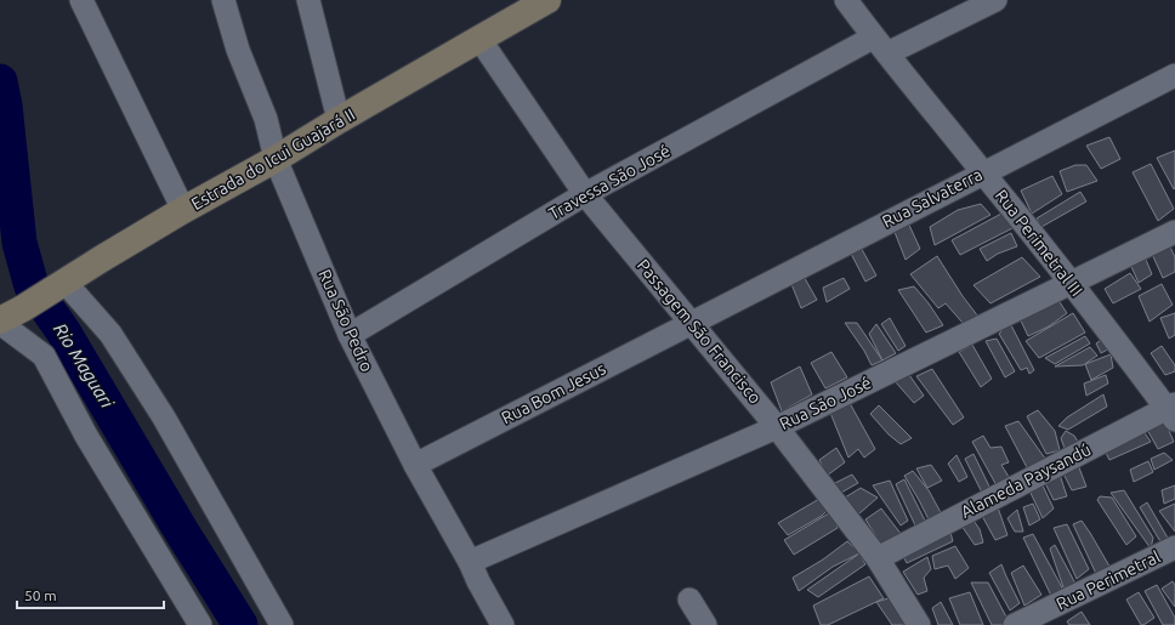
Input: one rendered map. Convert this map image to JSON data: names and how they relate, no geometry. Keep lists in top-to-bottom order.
{
  "streets": {
    "main road": ["Estrada do Icui Guajará II"],
    "street": [
      "Travessa São José",
      "Rua Salvaterra",
      "Rua Perimetral III",
      "Rua São Pedro",
      "Passagem São Francisco",
      "Rua Bom Jesus",
      "Rua São José",
      "Alameda Paysandú",
      "Rua Perimetral"
    ]
  },
  "crossings": [
    ["Estrada do Icui Guajará II", "Rua São Pedro"],
    ["Estrada do Icui Guajará II", "Passagem São Francisco"],
    ["Travessa São José", "Rua Perimetral III"],
    ["Travessa São José", "Rua São Pedro"],
    ["Travessa São José", "Passagem São Francisco"],
    ["Rua Salvaterra", "Rua Perimetral III"],
    ["Rua Salvaterra", "Passagem São Francisco"],
    ["Rua Salvaterra", "Rua Bom Jesus"],
    ["Rua Perimetral III", "Rua São José"],
    ["Rua Perimetral III", "Alameda Paysandú"],
    ["Rua São Pedro", "Rua Bom Jesus"],
    ["Rua São Pedro", "Rua São José"],
    ["Passagem São Francisco", "Rua Bom Jesus"],
    ["Passagem São Francisco", "Rua São José"],
    ["Passagem São Francisco", "Alameda Paysandú"]
  ],
  "water": ["Rio Maguari"],
  "scale_bar": "50 m"
}
